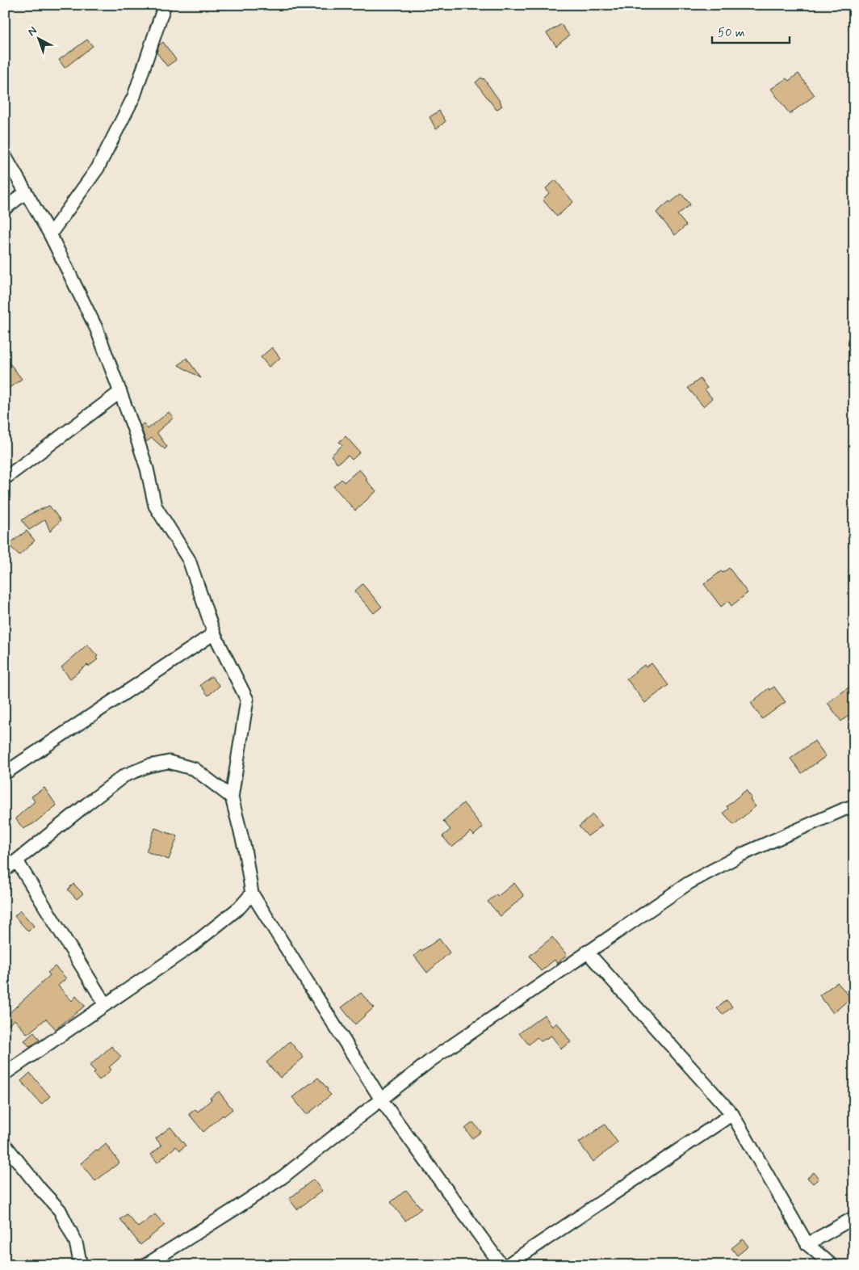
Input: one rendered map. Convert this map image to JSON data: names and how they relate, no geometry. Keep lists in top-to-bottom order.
{
  "scale_bar": "50 m",
  "north": "top left"
}
